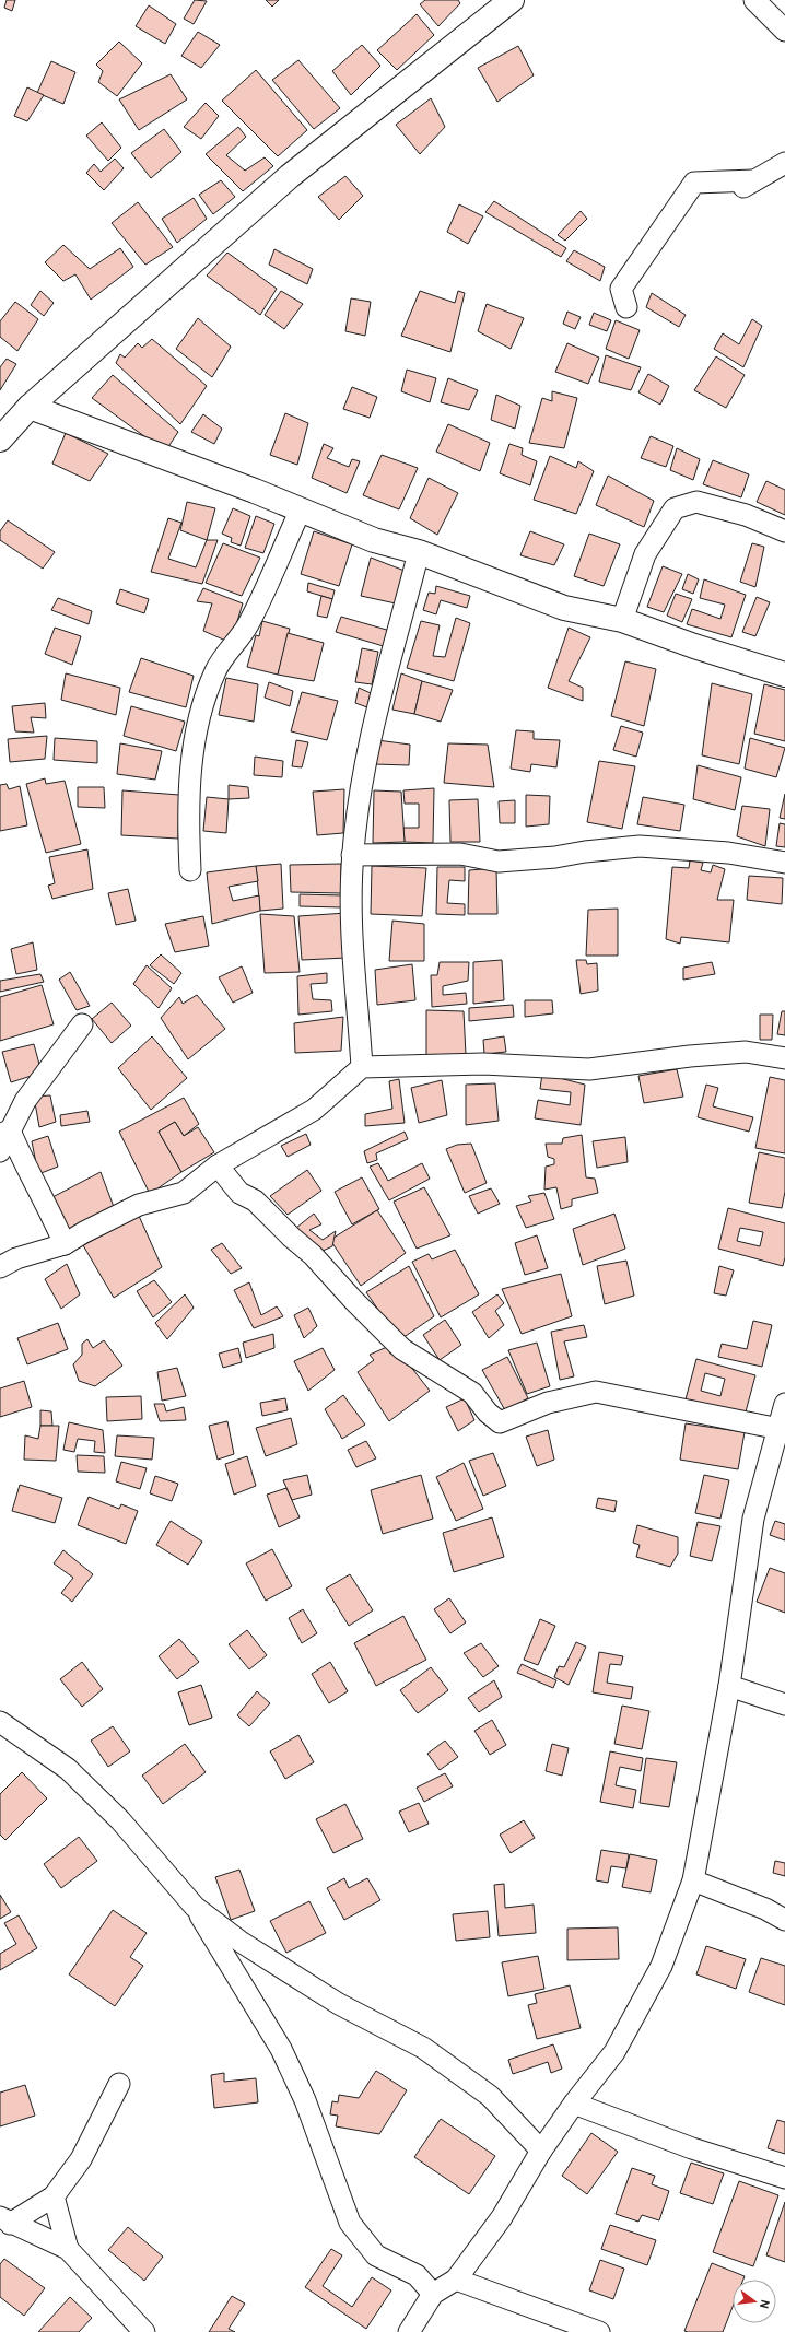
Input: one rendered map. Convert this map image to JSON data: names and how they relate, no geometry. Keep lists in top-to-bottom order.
{
  "north": "right"
}
